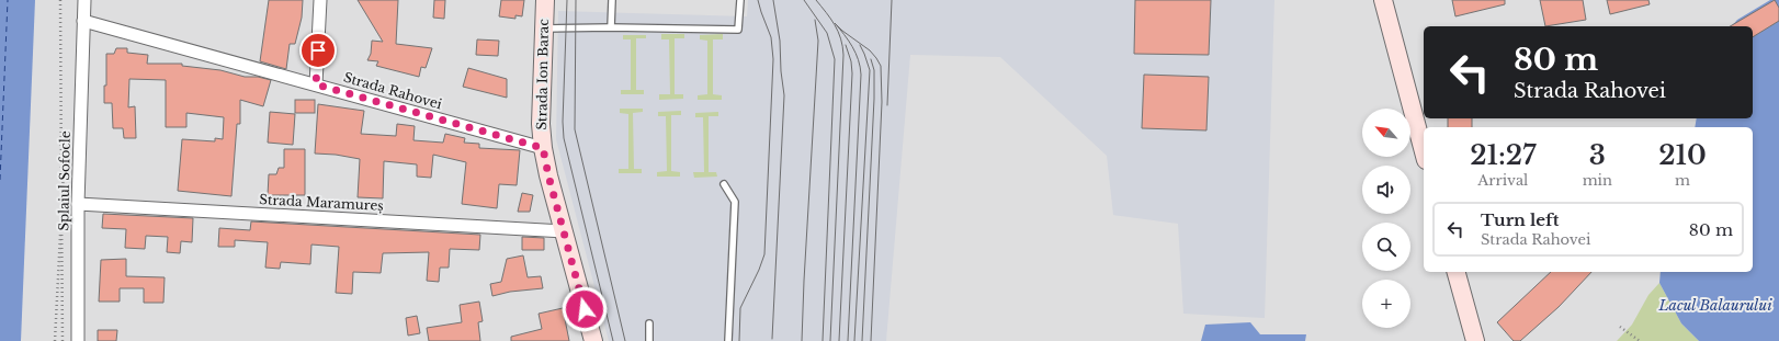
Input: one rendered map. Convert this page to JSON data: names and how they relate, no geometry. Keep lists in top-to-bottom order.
{
  "streets": {
    "street": [
      "Strada Ion Barac",
      "Strada Rahovei",
      "Splaiul Sofocle",
      "Strada Maramureș"
    ]
  },
  "crossings": [
    ["Strada Ion Barac", "Strada Rahovei"],
    ["Strada Ion Barac", "Strada Maramureș"],
    ["Strada Rahovei", "Splaiul Sofocle"],
    ["Splaiul Sofocle", "Strada Maramureș"]
  ],
  "water": ["Lacul Balaurului"],
  "north": "top left",
  "page": {
    "turn": ["80 m", "Strada Rahovei"],
    "map_buttons": "+",
    "eta": [
      "21:27",
      "Arrival",
      "3",
      "min",
      "210",
      "m"
    ],
    "list": [
      {
        "name": "Turn left",
        "note": "Strada Rahovei",
        "value": "80 m"
      }
    ]
  }
}
